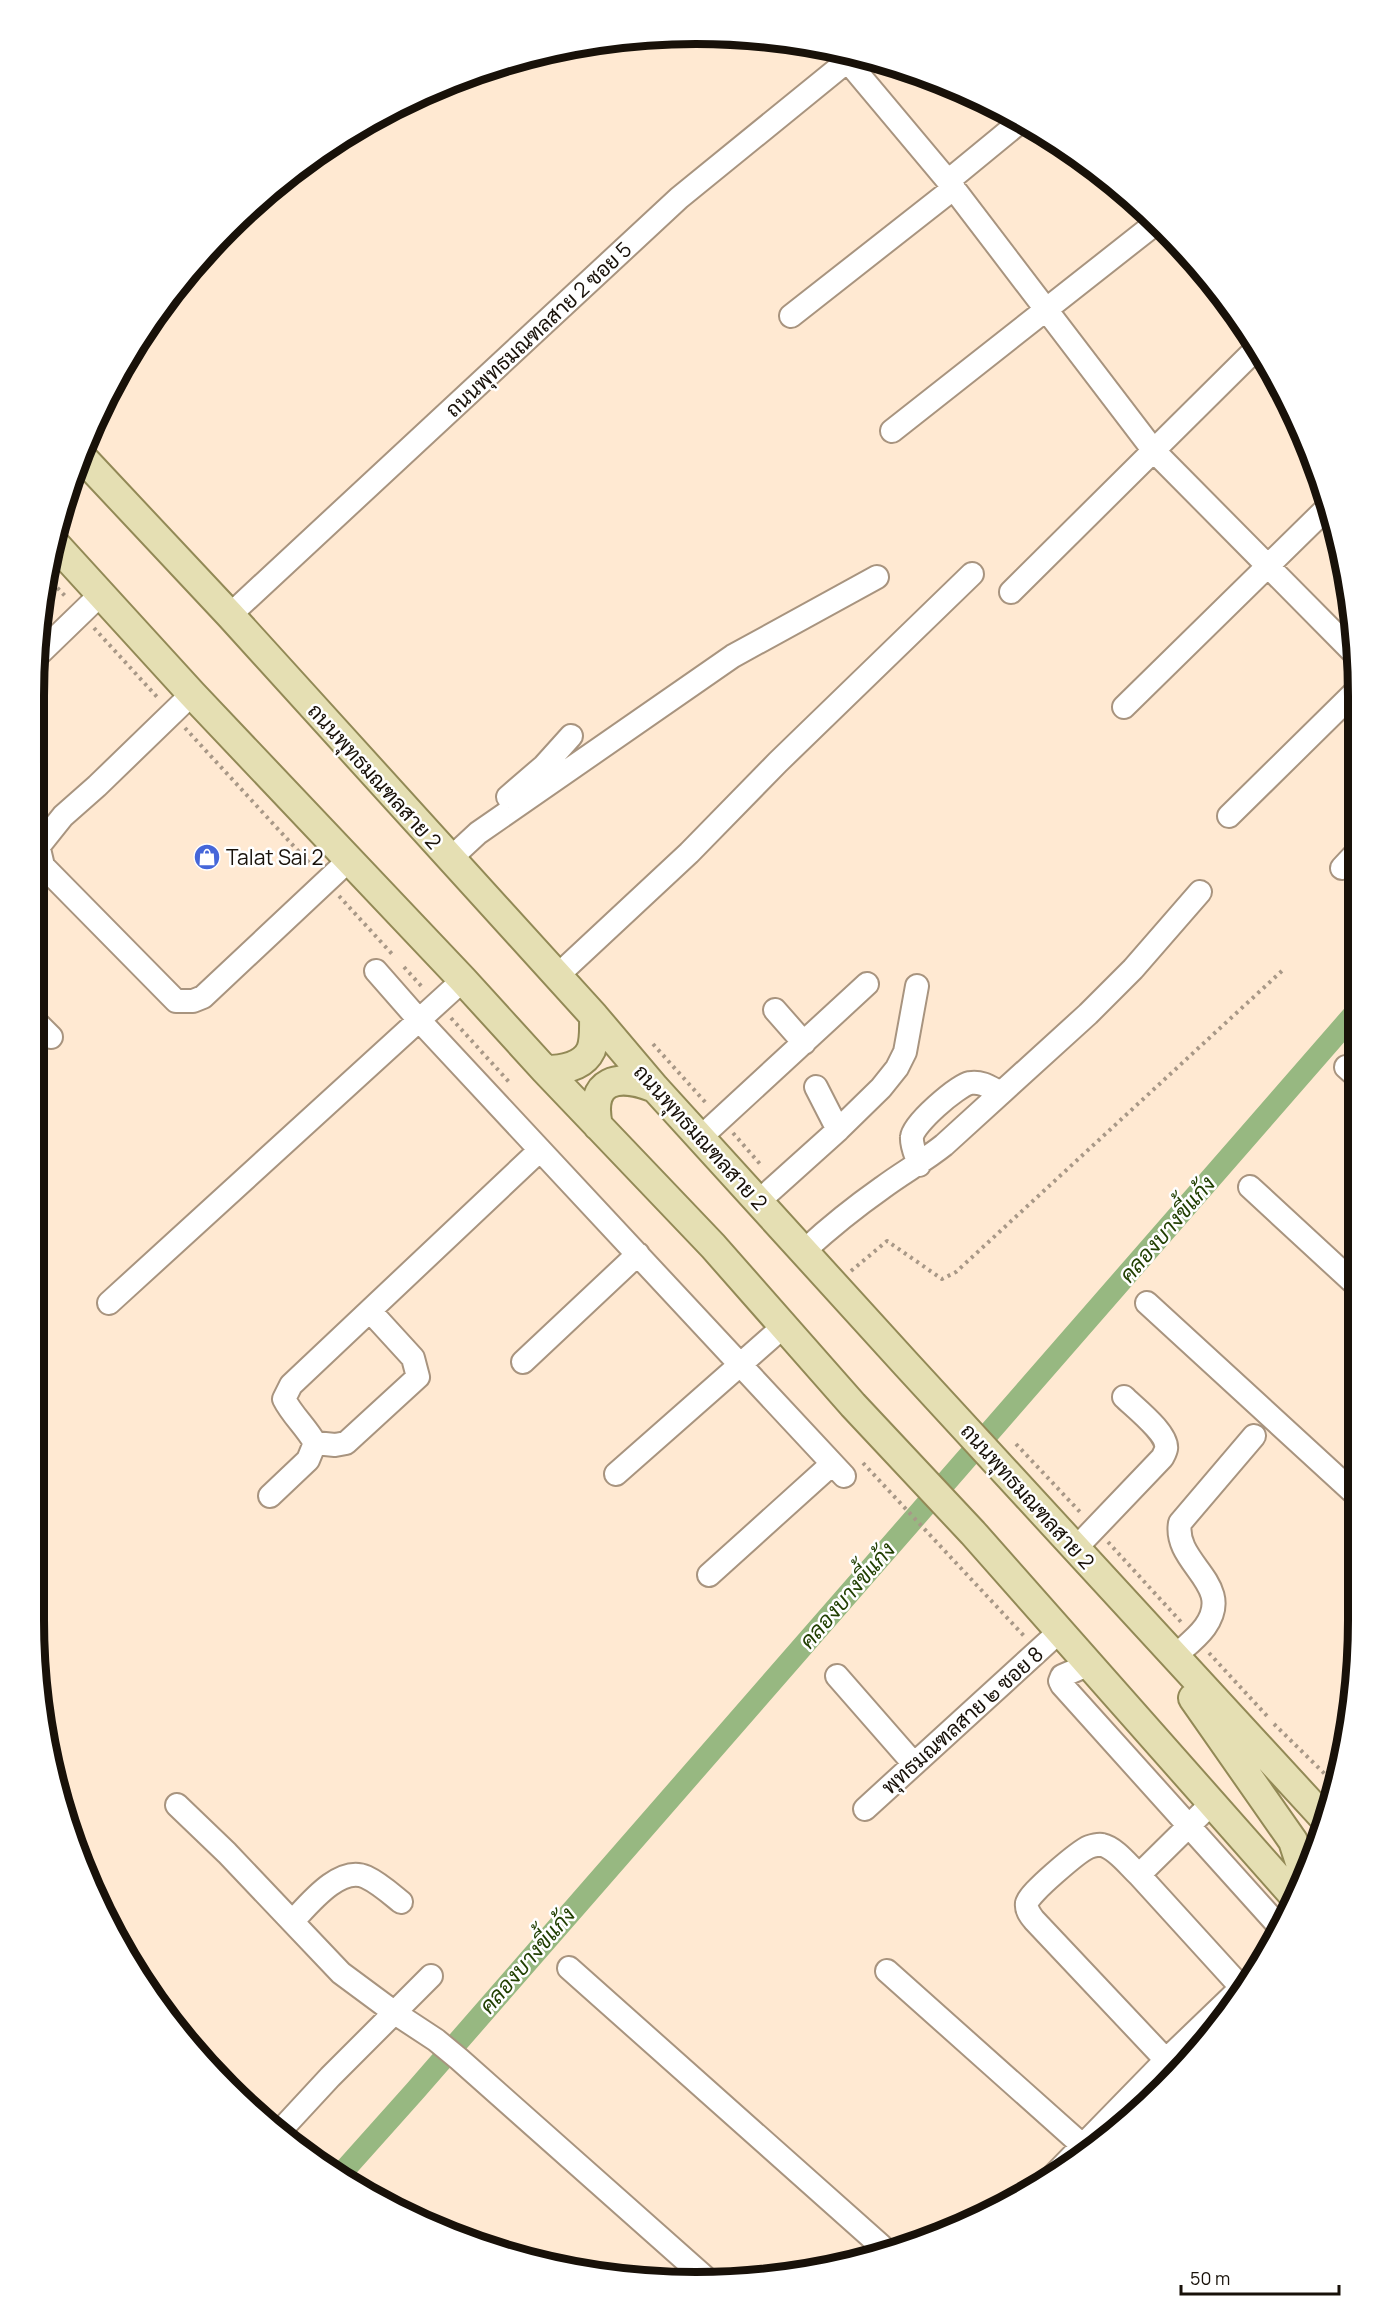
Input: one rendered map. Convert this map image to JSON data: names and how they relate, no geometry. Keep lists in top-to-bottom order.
{
  "streets": {
    "main road": ["ถนนพุทธมณฑลสาย 2"],
    "street": ["ถนนพุทธมณฑลสาย 2 ซอย 5", "พุทธมณฑลสาย ๒ ซอย 8"]
  },
  "crossings": [
    ["ถนนพุทธมณฑลสาย 2 ซอย 5", "ถนนพุทธมณฑลสาย 2"]
  ],
  "water": ["คลองบางขี้แก้ง"],
  "places": {
    "shop": ["Talat Sai 2"]
  },
  "scale_bar": "50 m"
}
